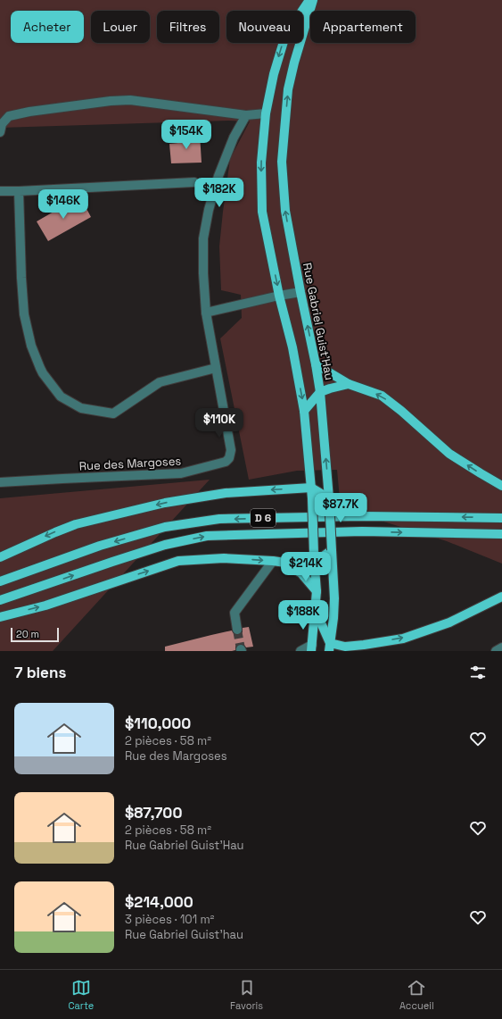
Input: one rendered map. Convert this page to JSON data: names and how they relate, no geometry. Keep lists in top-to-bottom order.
{
  "streets": {
    "main road": ["Rue Gabriel Guist'Hau", "D 6"],
    "street": ["Rue des Margoses"]
  },
  "scale_bar": "20 m",
  "page": {
    "chip": [
      "Acheter",
      "Louer",
      "Filtres",
      "Nouveau",
      "Appartement"
    ],
    "price": [
      "$154K",
      "$182K",
      "$146K",
      "$110K",
      "$87.7K",
      "$214K",
      "$188K"
    ],
    "scale": "20 m",
    "heading": "7 biens",
    "list": [
      {
        "name": "$110,000",
        "note": "2 pièces · 58 m² · Rue des Margoses"
      },
      {
        "name": "$87,700",
        "note": "2 pièces · 58 m² · Rue Gabriel Guist'Hau"
      },
      {
        "name": "$214,000",
        "note": "3 pièces · 101 m² · Rue Gabriel Guist'hau"
      }
    ],
    "tabs": ["Carte", "Favoris", "Accueil"]
  }
}
